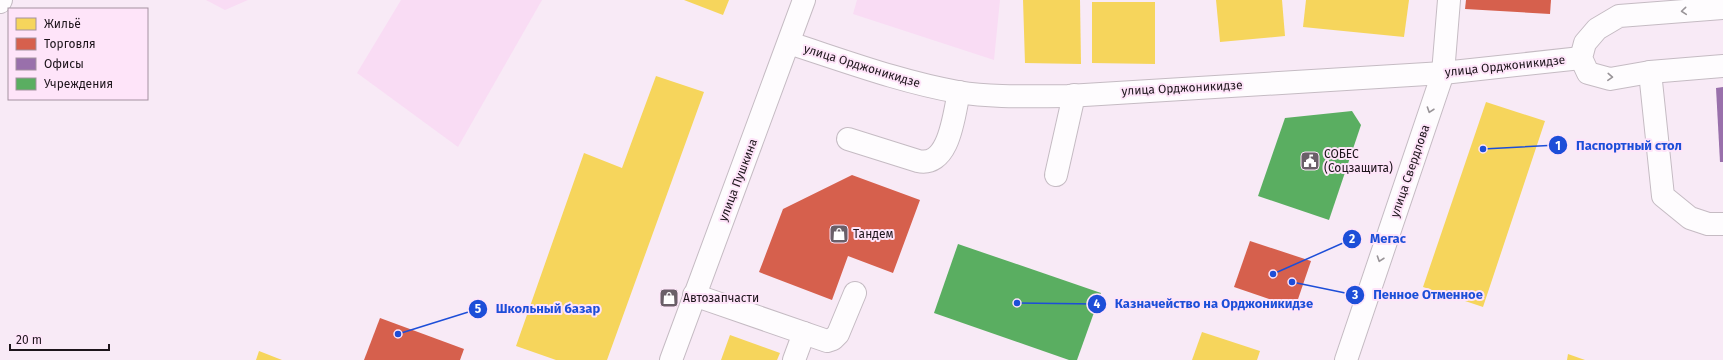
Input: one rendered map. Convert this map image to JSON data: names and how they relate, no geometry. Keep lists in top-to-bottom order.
{
  "streets": {
    "main road": ["улица Орджоникидзе", "улица Свердлова", "улица Пушкина"]
  },
  "crossings": [
    ["улица Орджоникидзе", "улица Свердлова"],
    ["улица Орджоникидзе", "улица Пушкина"]
  ],
  "one_way": ["улица Свердлова"],
  "places": {
    "other": [
      "Паспортный стол",
      "Мегас",
      "Пенное Отменное",
      "Казначейство на Орджоникидзе",
      "Школьный базар"
    ],
    "public building": ["СОБЕС (Соцзащита)"],
    "shop": ["Тандем", "Автозапчасти"]
  },
  "legend": [
    "Жильё",
    "Торговля",
    "Офисы",
    "Учреждения"
  ],
  "scale_bar": "20 m"
}
